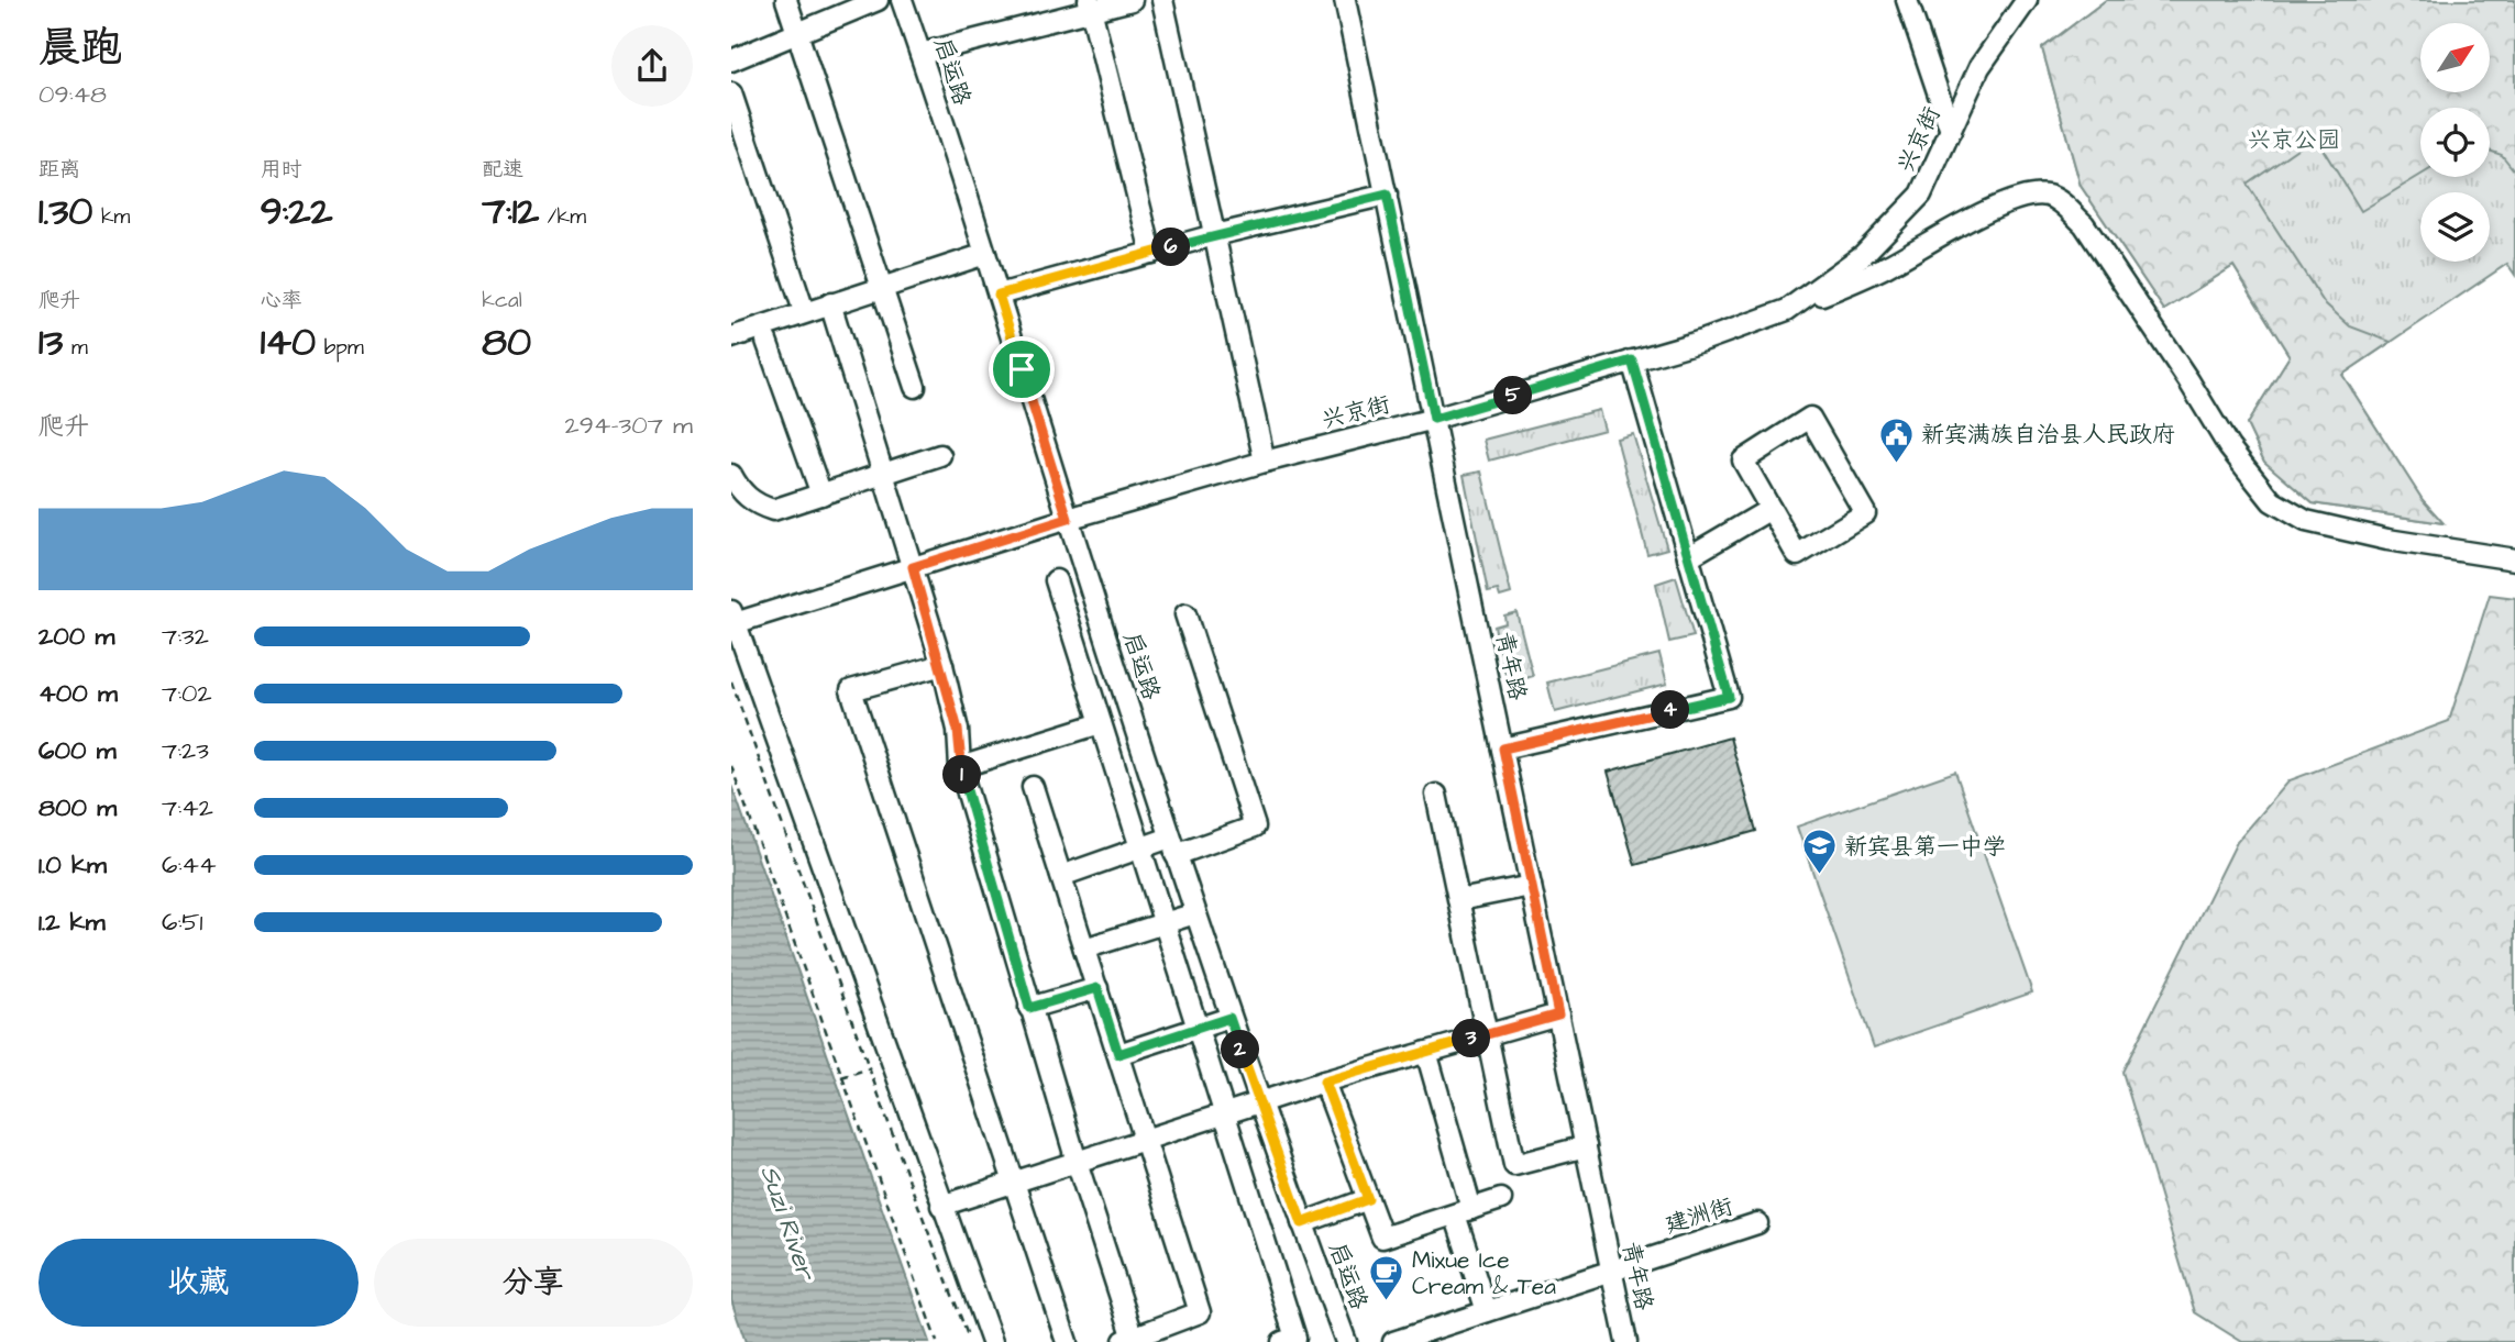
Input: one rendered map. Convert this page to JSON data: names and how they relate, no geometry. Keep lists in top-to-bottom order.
{
  "streets": {
    "street": [
      "启运路",
      "兴京街",
      "青年路",
      "建洲街"
    ]
  },
  "crossings": [
    ["启运路", "兴京街"],
    ["兴京街", "青年路"],
    ["青年路", "建洲街"]
  ],
  "water": ["Suzi River"],
  "parks": ["兴京公园"],
  "places": {
    "public building": ["新宾满族自治县人民政府"],
    "school or university": ["新宾县第一中学"],
    "cafe": ["Mixue Ice Cream & Tea"]
  },
  "north": "top right",
  "page": {
    "heading": ["晨跑", "09:48"],
    "stats": [
      ["距离", "1.30 km"],
      ["用时", "9:22"],
      ["配速", "7:12 /km"],
      ["爬升", "13 m"],
      ["心率", "140 bpm"],
      ["kcal", "80"]
    ],
    "pins": [
      "6",
      "5",
      "4",
      "1",
      "3",
      "2"
    ],
    "chart": ["爬升", "294–307 m"],
    "list": [
      {
        "name": "200 m",
        "note": "7:32"
      },
      {
        "name": "400 m",
        "note": "7:02"
      },
      {
        "name": "600 m",
        "note": "7:23"
      },
      {
        "name": "800 m",
        "note": "7:42"
      },
      {
        "name": "1.0 km",
        "note": "6:44"
      },
      {
        "name": "1.2 km",
        "note": "6:51"
      }
    ],
    "buttons": ["收藏", "分享"]
  }
}
